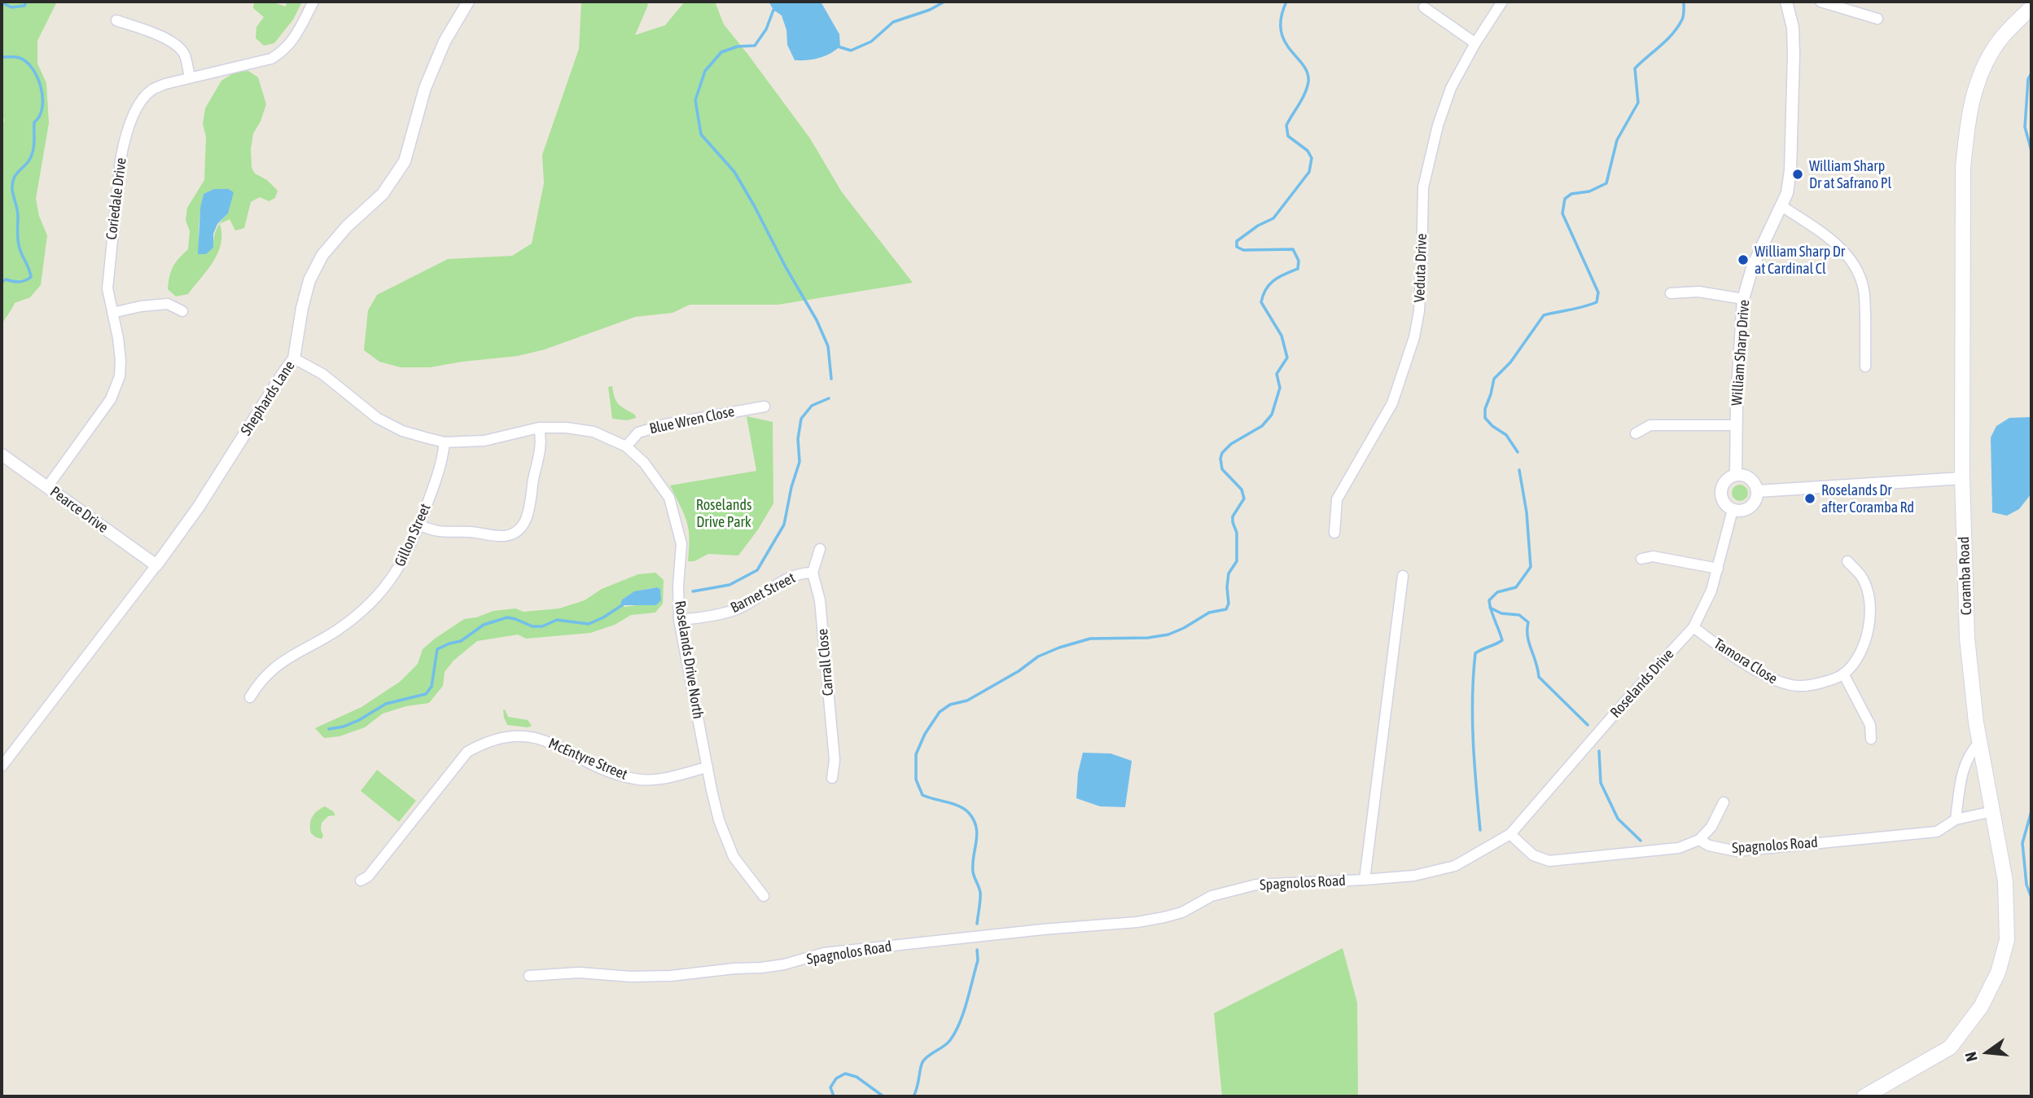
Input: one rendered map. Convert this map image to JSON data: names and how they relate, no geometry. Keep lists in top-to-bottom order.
{
  "streets": {
    "main road": ["Coramba Road"],
    "street": [
      "Coriedale Drive",
      "Veduta Drive",
      "William Sharp Drive",
      "Shephards Lane",
      "Blue Wren Close",
      "Pearce Drive",
      "Gillon Street",
      "Barnet Street",
      "Roselands Drive North",
      "Tamora Close",
      "Carrall Close",
      "Roselands Drive",
      "McEntyre Street",
      "Spagnolos Road"
    ]
  },
  "crossings": [
    ["Coriedale Drive", "Pearce Drive"],
    ["William Sharp Drive", "Roselands Drive"],
    ["Shephards Lane", "Pearce Drive"],
    ["Shephards Lane", "Roselands Drive North"],
    ["Blue Wren Close", "Roselands Drive North"],
    ["Gillon Street", "Roselands Drive North"],
    ["Coramba Road", "Spagnolos Road"],
    ["Barnet Street", "Roselands Drive North"],
    ["Barnet Street", "Carrall Close"],
    ["Roselands Drive North", "McEntyre Street"],
    ["Tamora Close", "Roselands Drive"],
    ["Roselands Drive", "Spagnolos Road"]
  ],
  "parks": ["Roselands Drive Park"],
  "places": ["William Sharp Dr at Safrano Pl", "William Sharp Dr at Cardinal Cl", "Roselands Dr after Coramba Rd"],
  "north": "left"
}
